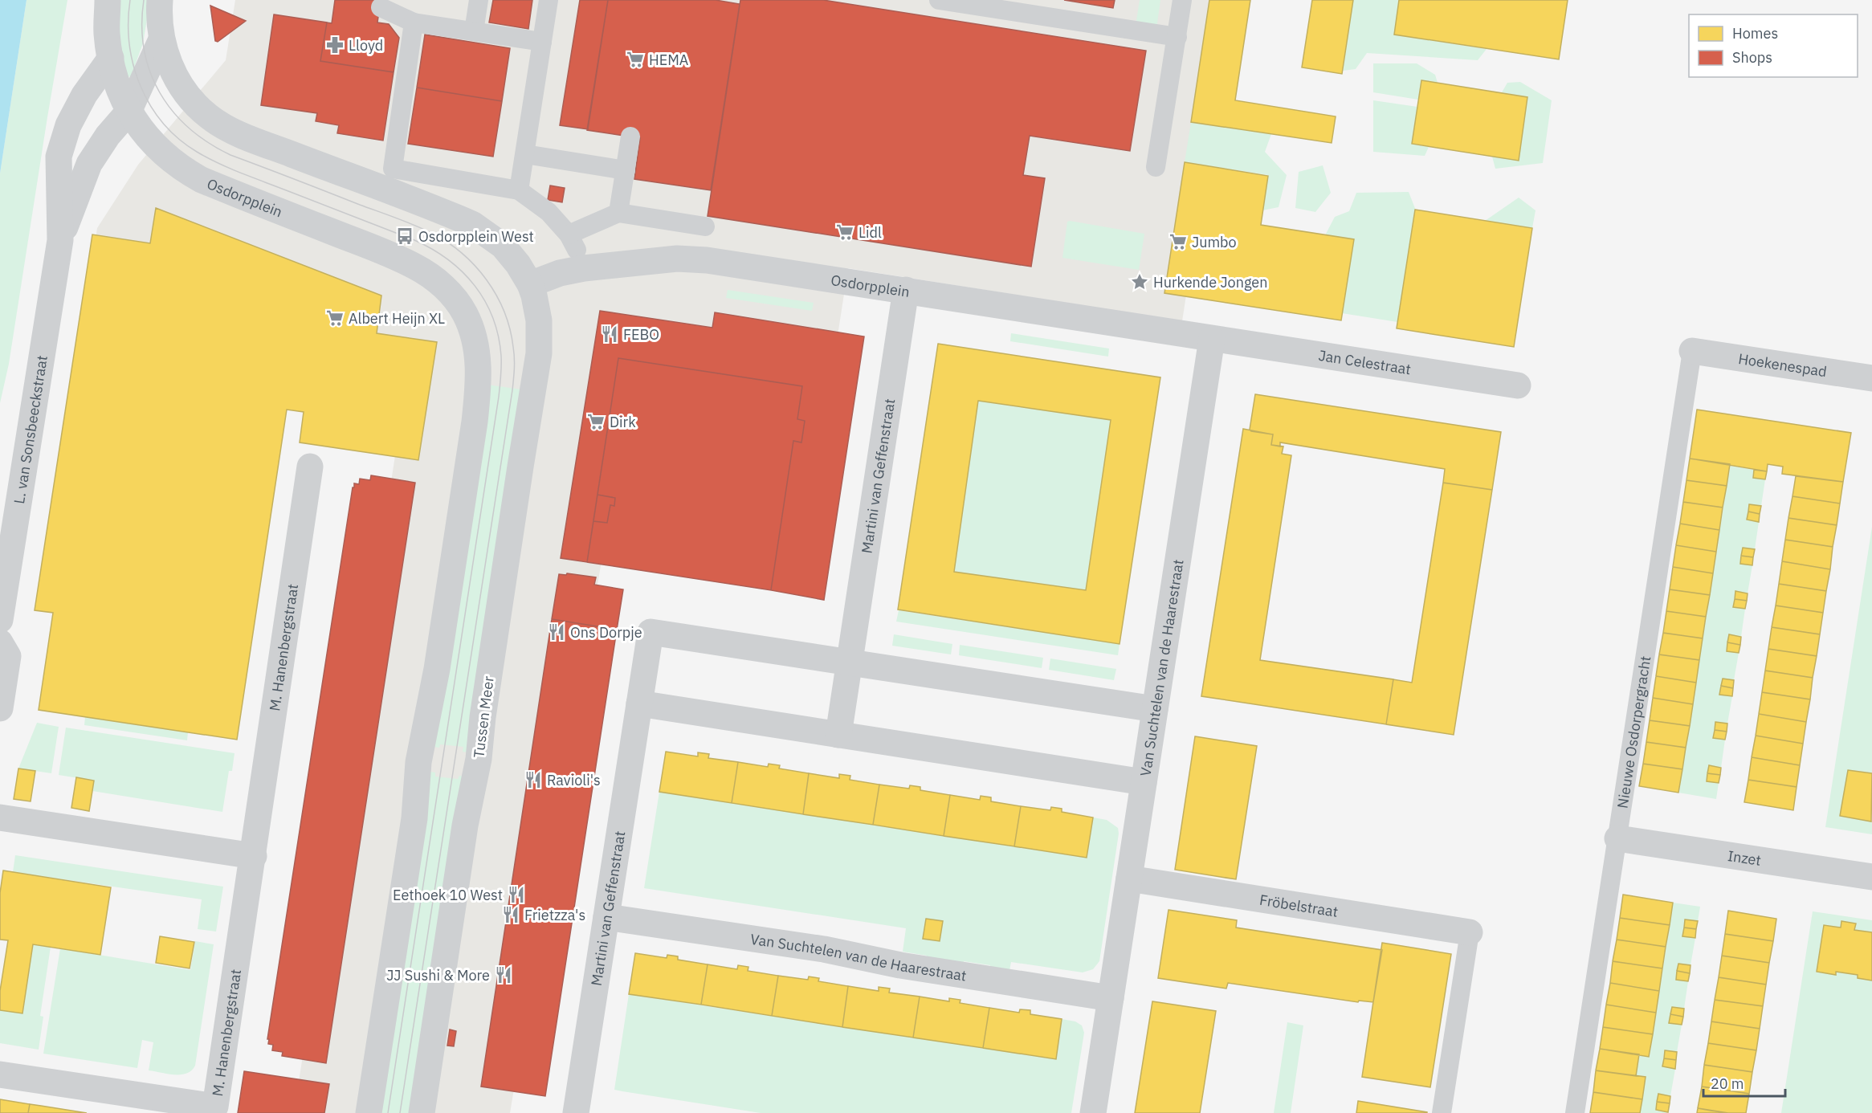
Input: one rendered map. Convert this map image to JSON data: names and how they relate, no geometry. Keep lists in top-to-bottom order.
{
  "streets": {
    "street": [
      "Osdorpplein",
      "Jan Celestraat",
      "Hoekenespad",
      "L. van Sonsbeeckstraat",
      "Martini van Geffenstraat",
      "M. Hanenbergstraat",
      "Van Suchtelen van de Haarestraat",
      "Tussen Meer",
      "Nieuwe Osdorpergracht",
      "Inzet",
      "Fröbelstraat"
    ]
  },
  "crossings": [
    ["Osdorpplein", "Jan Celestraat"],
    ["Osdorpplein", "L. van Sonsbeeckstraat"],
    ["Osdorpplein", "Martini van Geffenstraat"],
    ["Osdorpplein", "Van Suchtelen van de Haarestraat"],
    ["Osdorpplein", "Tussen Meer"],
    ["Jan Celestraat", "Van Suchtelen van de Haarestraat"],
    ["Hoekenespad", "Nieuwe Osdorpergracht"],
    ["Martini van Geffenstraat", "Van Suchtelen van de Haarestraat"],
    ["Van Suchtelen van de Haarestraat", "Fröbelstraat"],
    ["Nieuwe Osdorpergracht", "Inzet"]
  ],
  "places": {
    "pharmacy": ["Lloyd"],
    "supermarket": [
      "HEMA",
      "Lidl",
      "Jumbo",
      "Albert Heijn XL",
      "Dirk"
    ],
    "bus stop": ["Osdorpplein West"],
    "place": ["Hurkende Jongen"],
    "restaurant": [
      "FEBO",
      "Ons Dorpje",
      "Ravioli's",
      "Eethoek 10 West",
      "Frietzza's",
      "JJ Sushi & More"
    ]
  },
  "legend": ["Homes", "Shops"],
  "scale_bar": "20 m"
}
